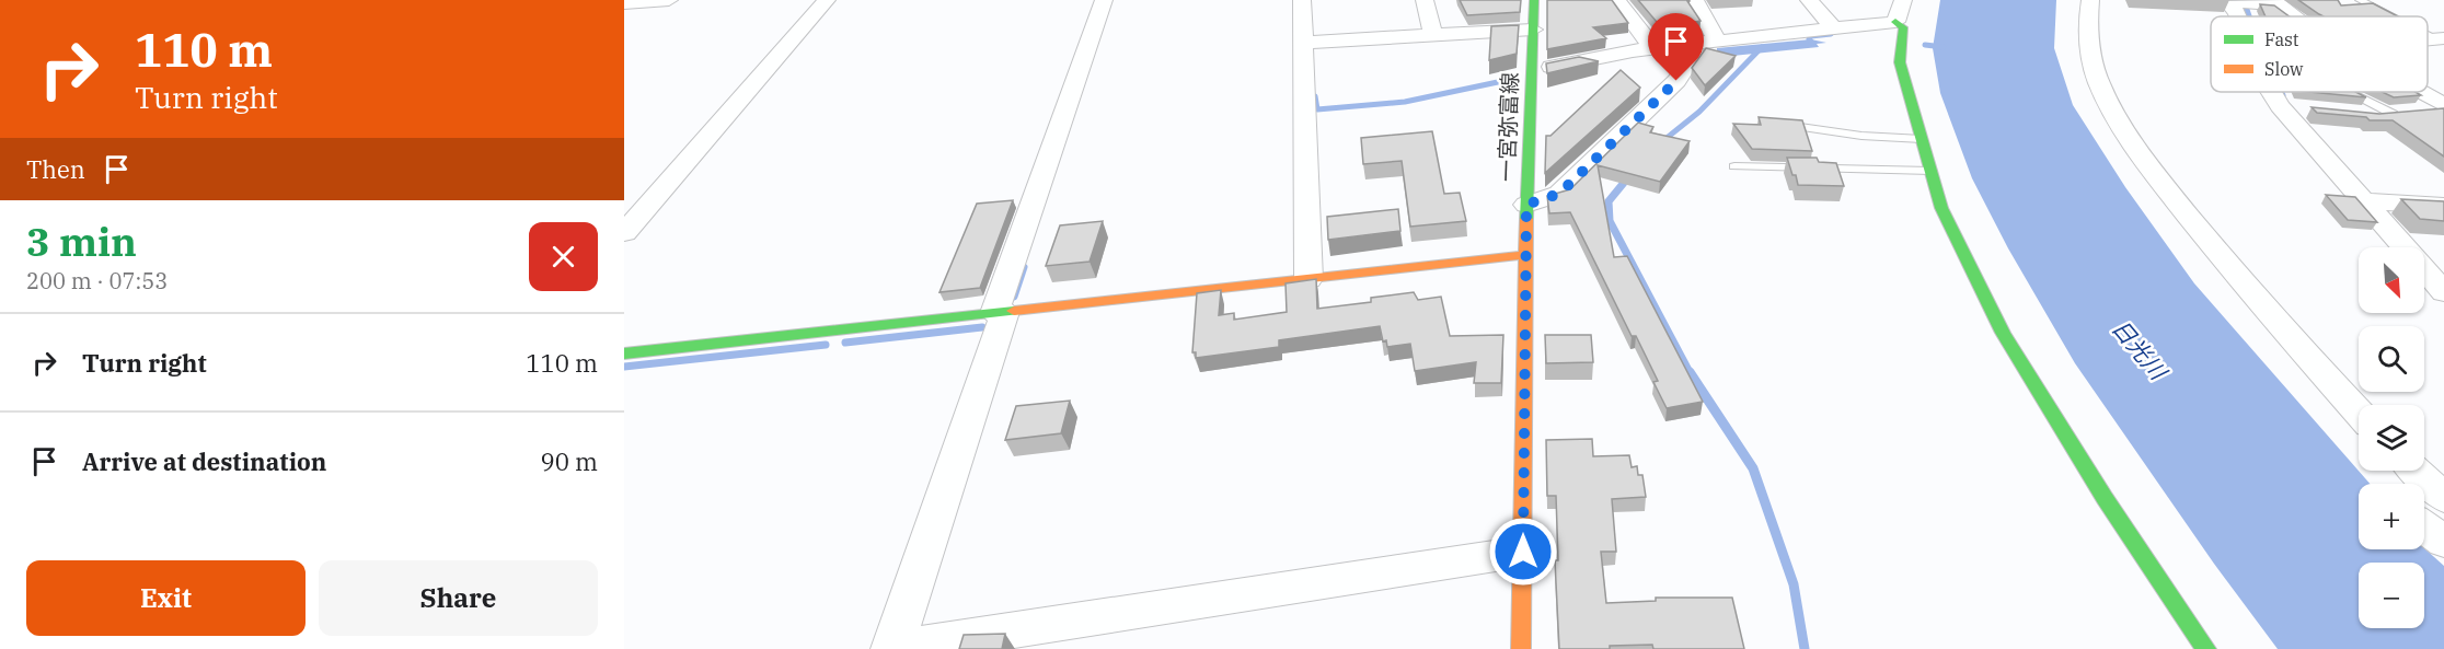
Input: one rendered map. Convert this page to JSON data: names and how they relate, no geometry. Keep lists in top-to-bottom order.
{
  "streets": {
    "street": ["一宮弥富線"]
  },
  "water": ["日光川"],
  "legend": ["Fast", "Slow"],
  "north": "bottom right",
  "page": {
    "turn": ["110 m", "Turn right"],
    "then": "Then",
    "heading": ["3 min", "200 m · 07:53"],
    "map_buttons": ["+", "−"],
    "list": [
      {
        "name": "Turn right",
        "value": "110 m"
      },
      {
        "name": "Arrive at destination",
        "value": "90 m"
      }
    ],
    "buttons": ["Exit", "Share"]
  }
}
